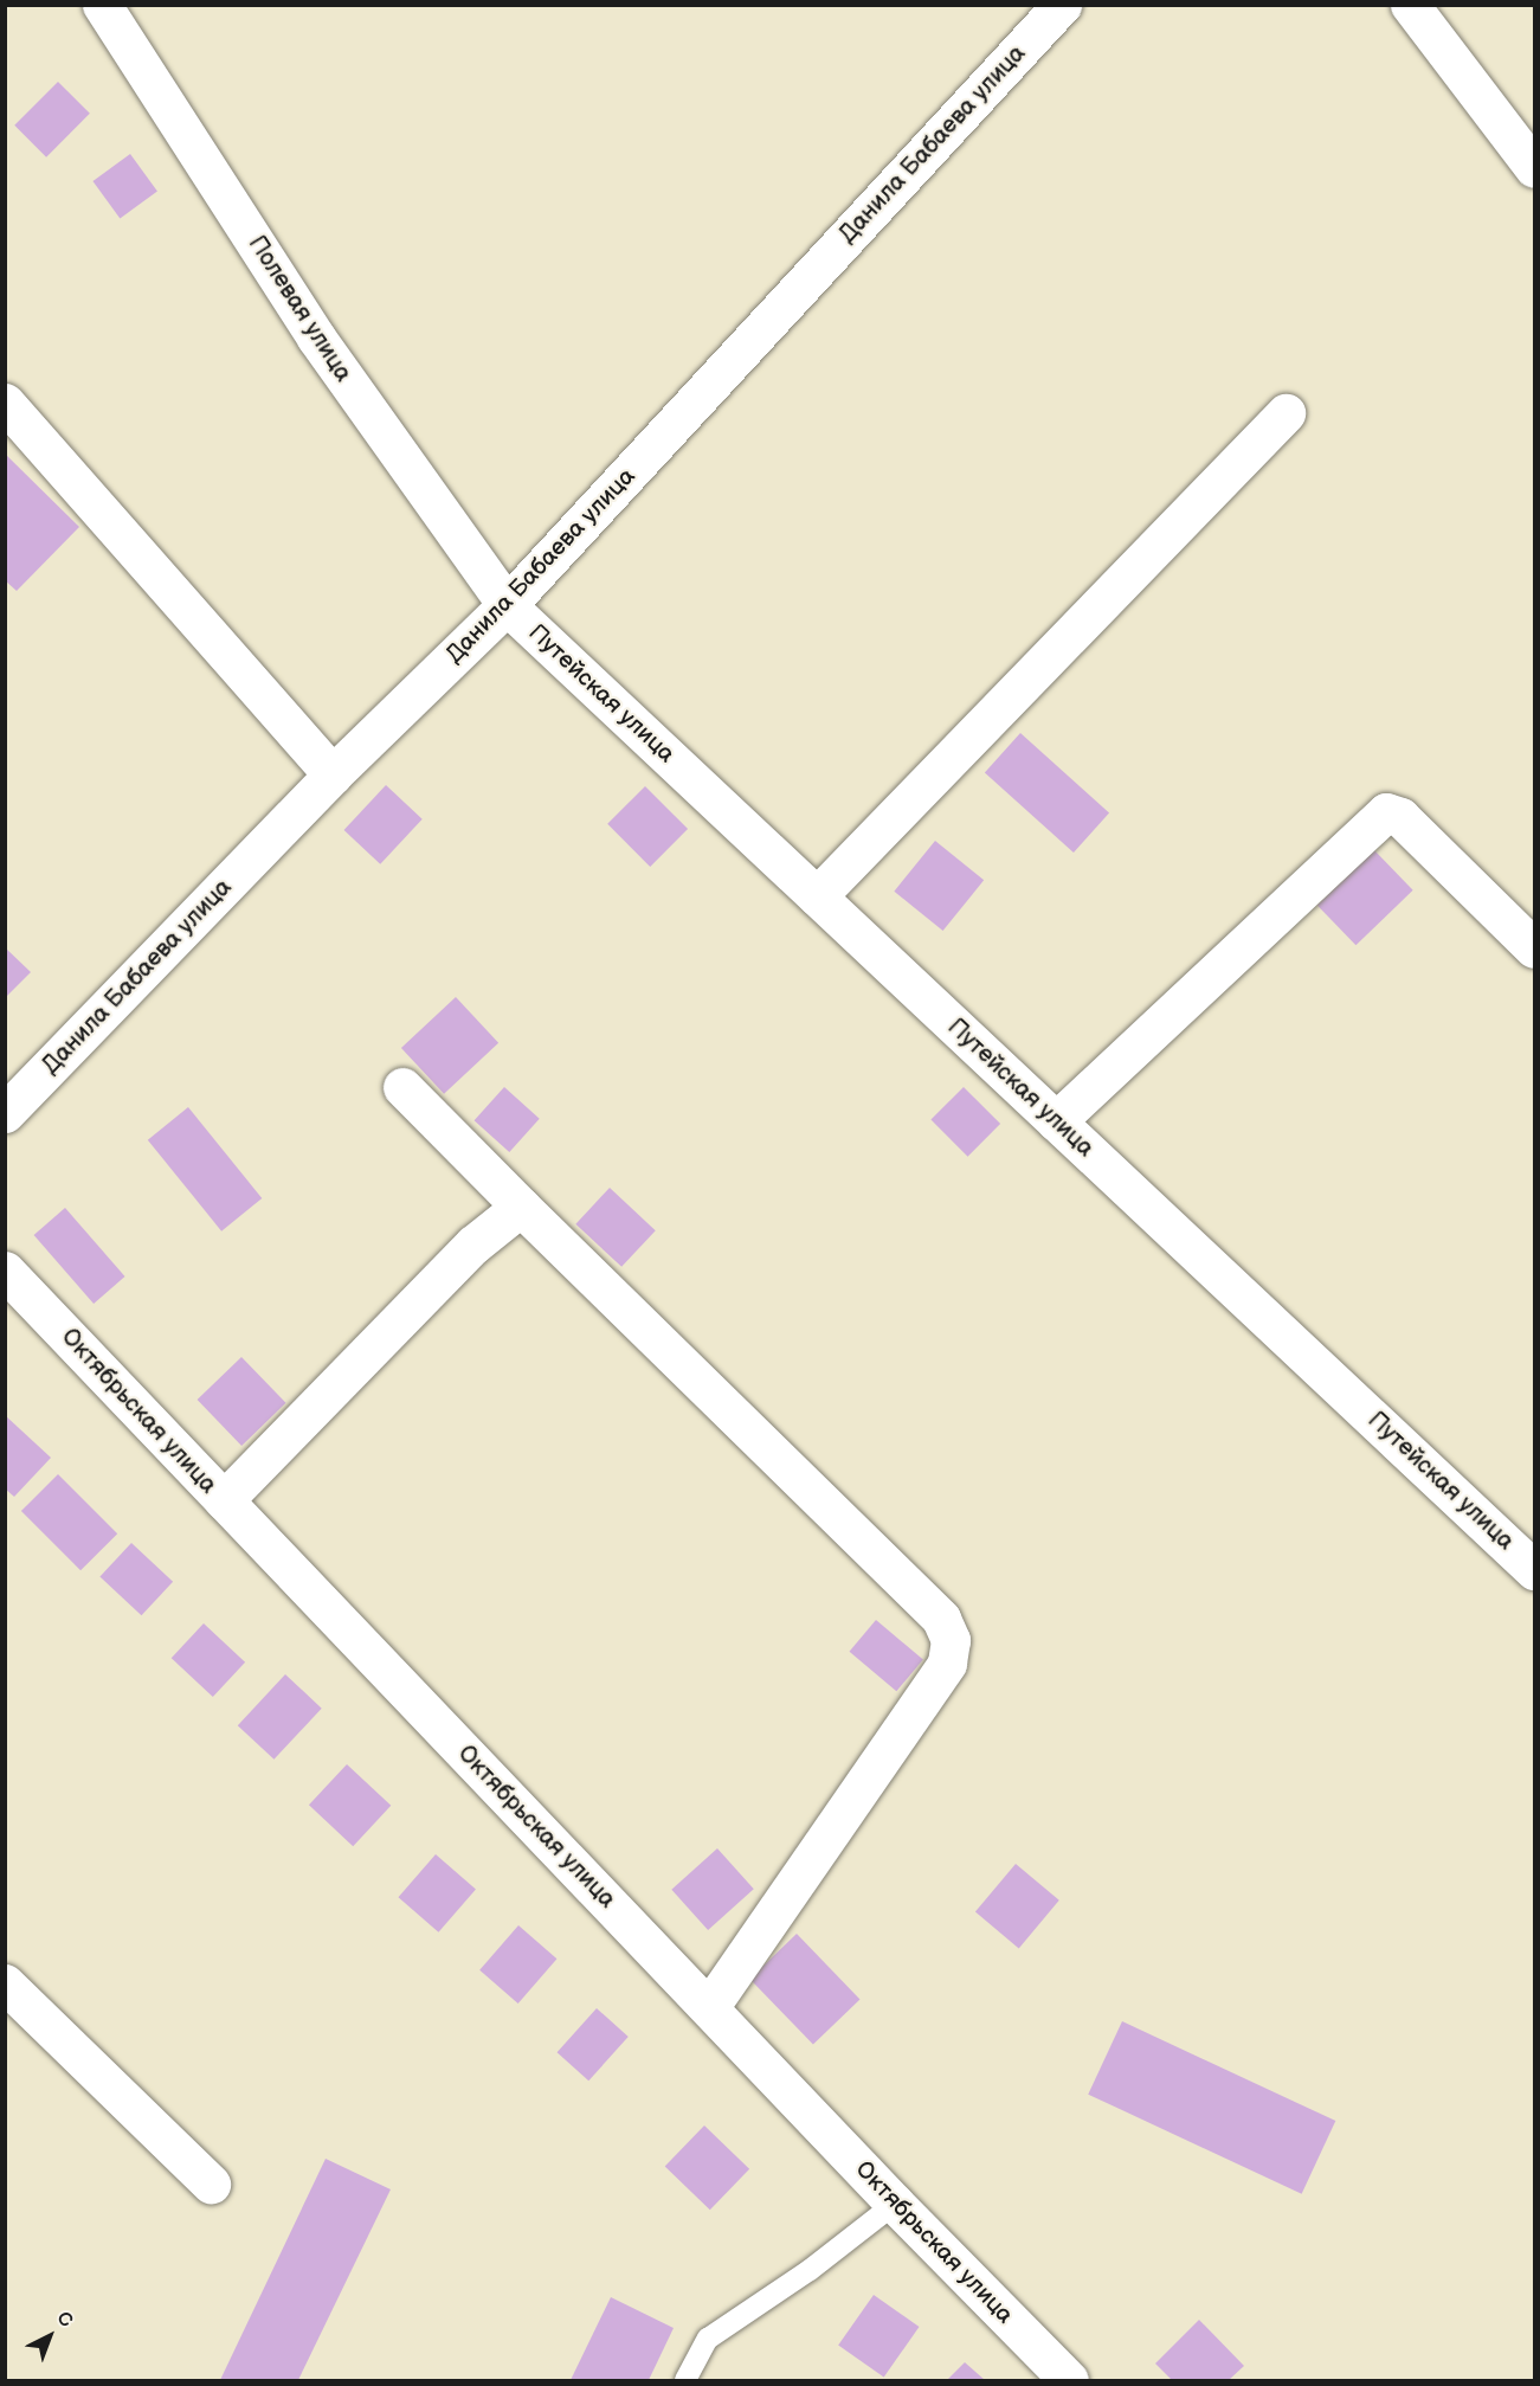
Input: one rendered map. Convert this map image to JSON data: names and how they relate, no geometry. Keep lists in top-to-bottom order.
{
  "streets": {
    "street": [
      "Данила Бабаева улица",
      "Полевая улица",
      "Путейская улица",
      "Октябрьская улица"
    ]
  },
  "crossings": [
    ["Данила Бабаева улица", "Полевая улица"],
    ["Данила Бабаева улица", "Путейская улица"],
    ["Полевая улица", "Путейская улица"]
  ],
  "north": "top right"
}
